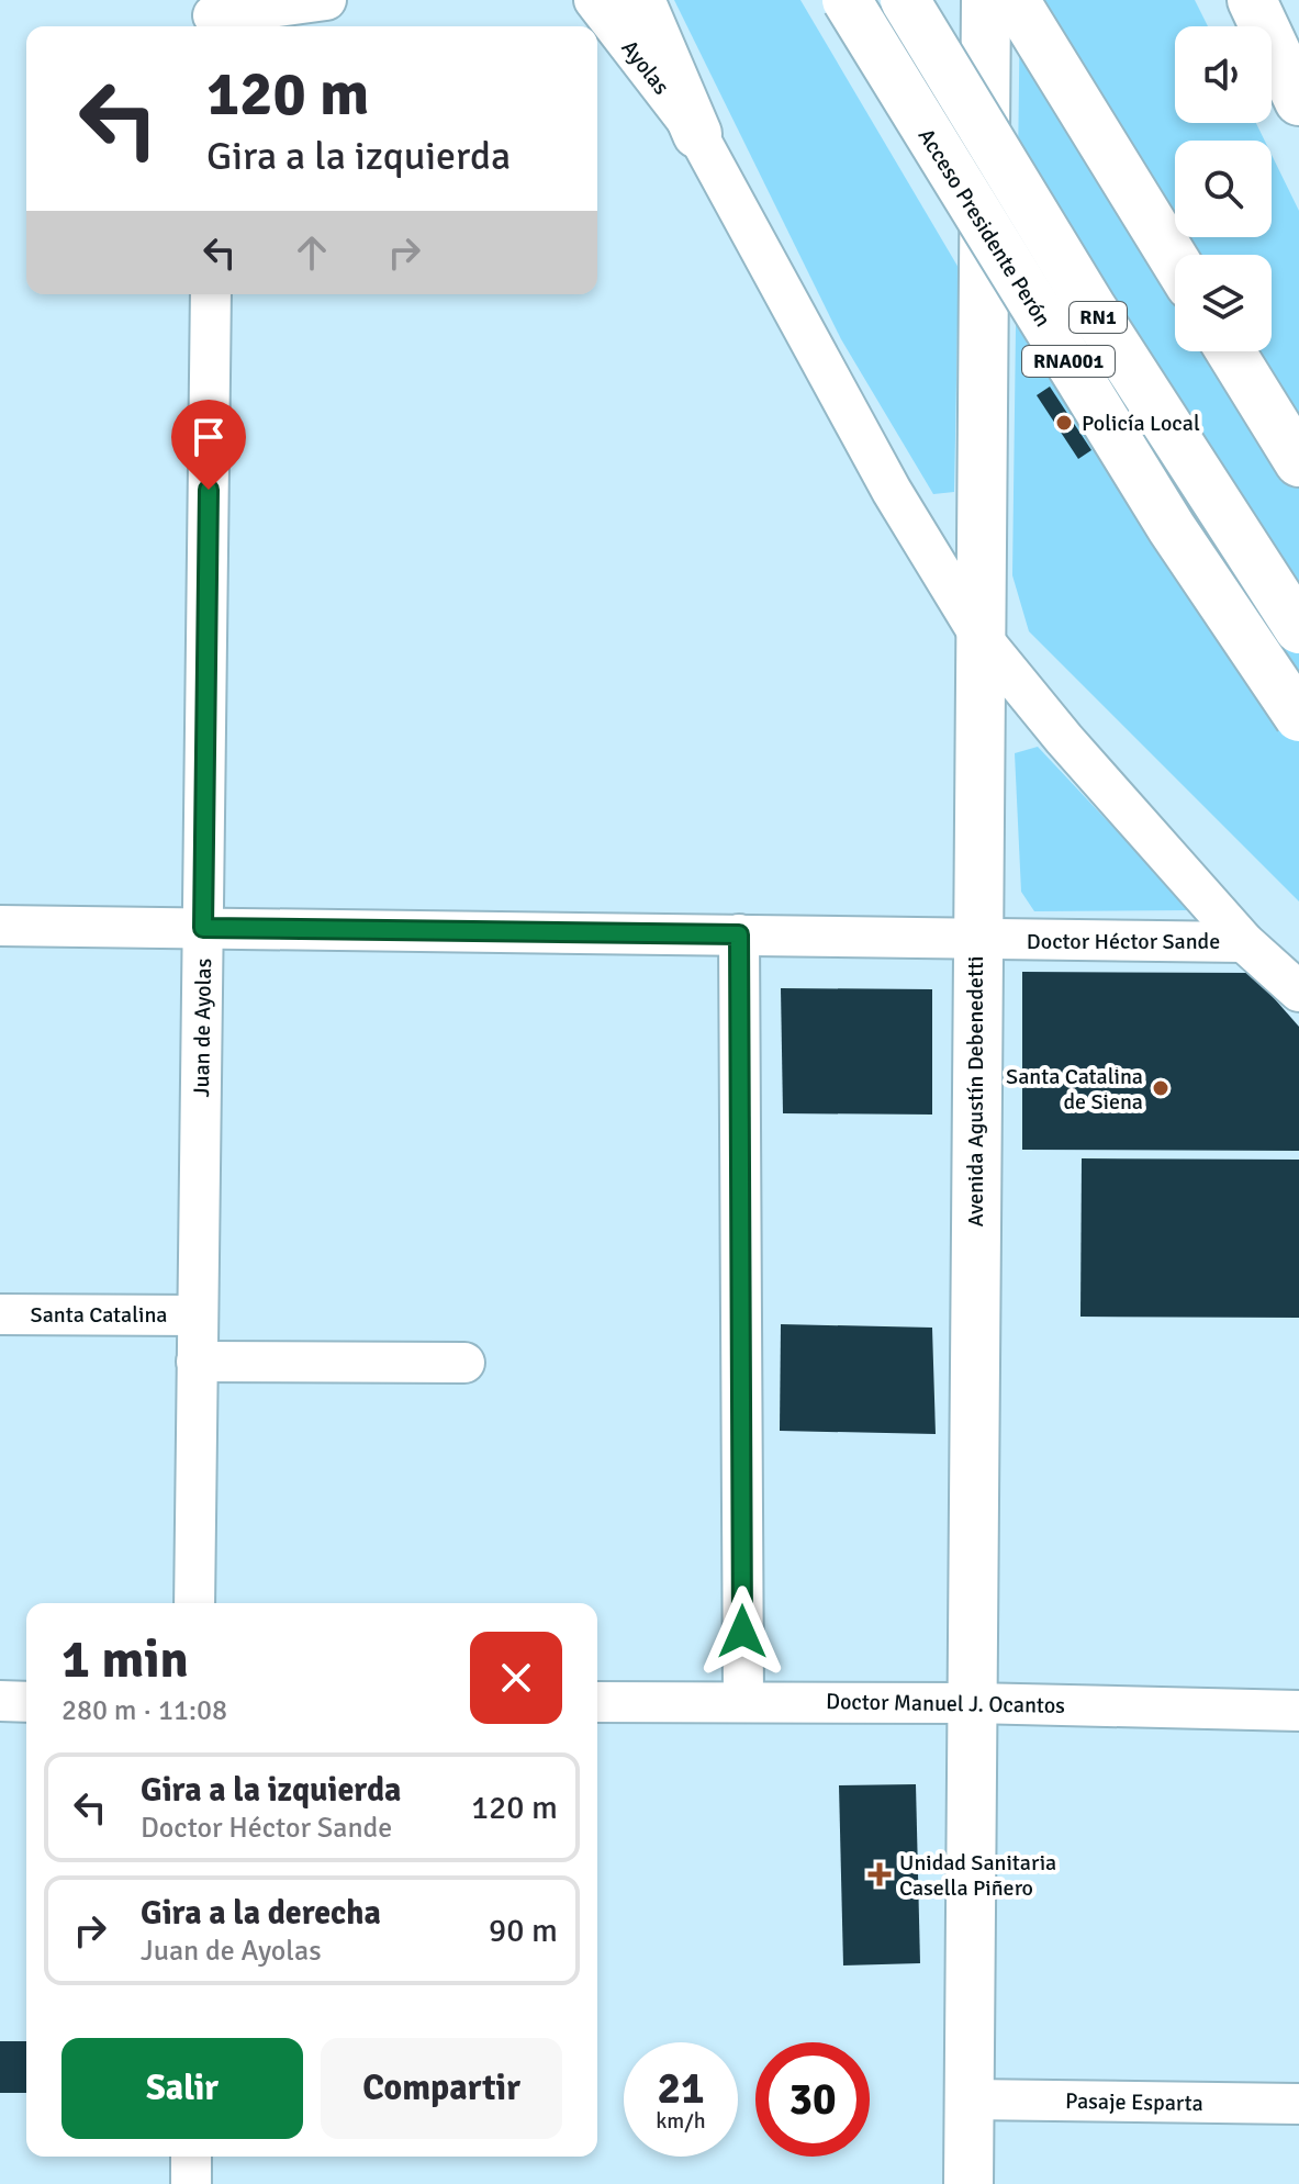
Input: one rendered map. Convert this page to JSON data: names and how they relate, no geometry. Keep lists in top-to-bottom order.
{
  "streets": {
    "main road": [
      "Acceso Presidente Perón",
      "RN1",
      "RNA001",
      "Avenida Agustín Debenedetti"
    ],
    "street": [
      "Ayolas",
      "Doctor Héctor Sande",
      "Juan de Ayolas",
      "Santa Catalina",
      "Doctor Manuel J. Ocantos",
      "Pasaje Esparta"
    ]
  },
  "crossings": [
    ["Ayolas", "Doctor Héctor Sande"],
    ["Ayolas", "Avenida Agustín Debenedetti"],
    ["Doctor Héctor Sande", "Juan de Ayolas"],
    ["Doctor Héctor Sande", "Avenida Agustín Debenedetti"],
    ["Juan de Ayolas", "Santa Catalina"],
    ["Avenida Agustín Debenedetti", "Doctor Manuel J. Ocantos"],
    ["Avenida Agustín Debenedetti", "Pasaje Esparta"]
  ],
  "places": {
    "other": ["Policía Local", "Santa Catalina de Siena"],
    "health": ["Unidad Sanitaria Casella Piñero"]
  },
  "page": {
    "turn": ["120 m", "Gira a la izquierda"],
    "heading": ["1 min", "280 m · 11:08"],
    "list": [
      {
        "name": "Gira a la izquierda",
        "note": "Doctor Héctor Sande",
        "value": "120 m"
      },
      {
        "name": "Gira a la derecha",
        "note": "Juan de Ayolas",
        "value": "90 m"
      }
    ],
    "buttons": ["Salir", "Compartir"],
    "speed": "21 km/h",
    "limit": "30"
  }
}
